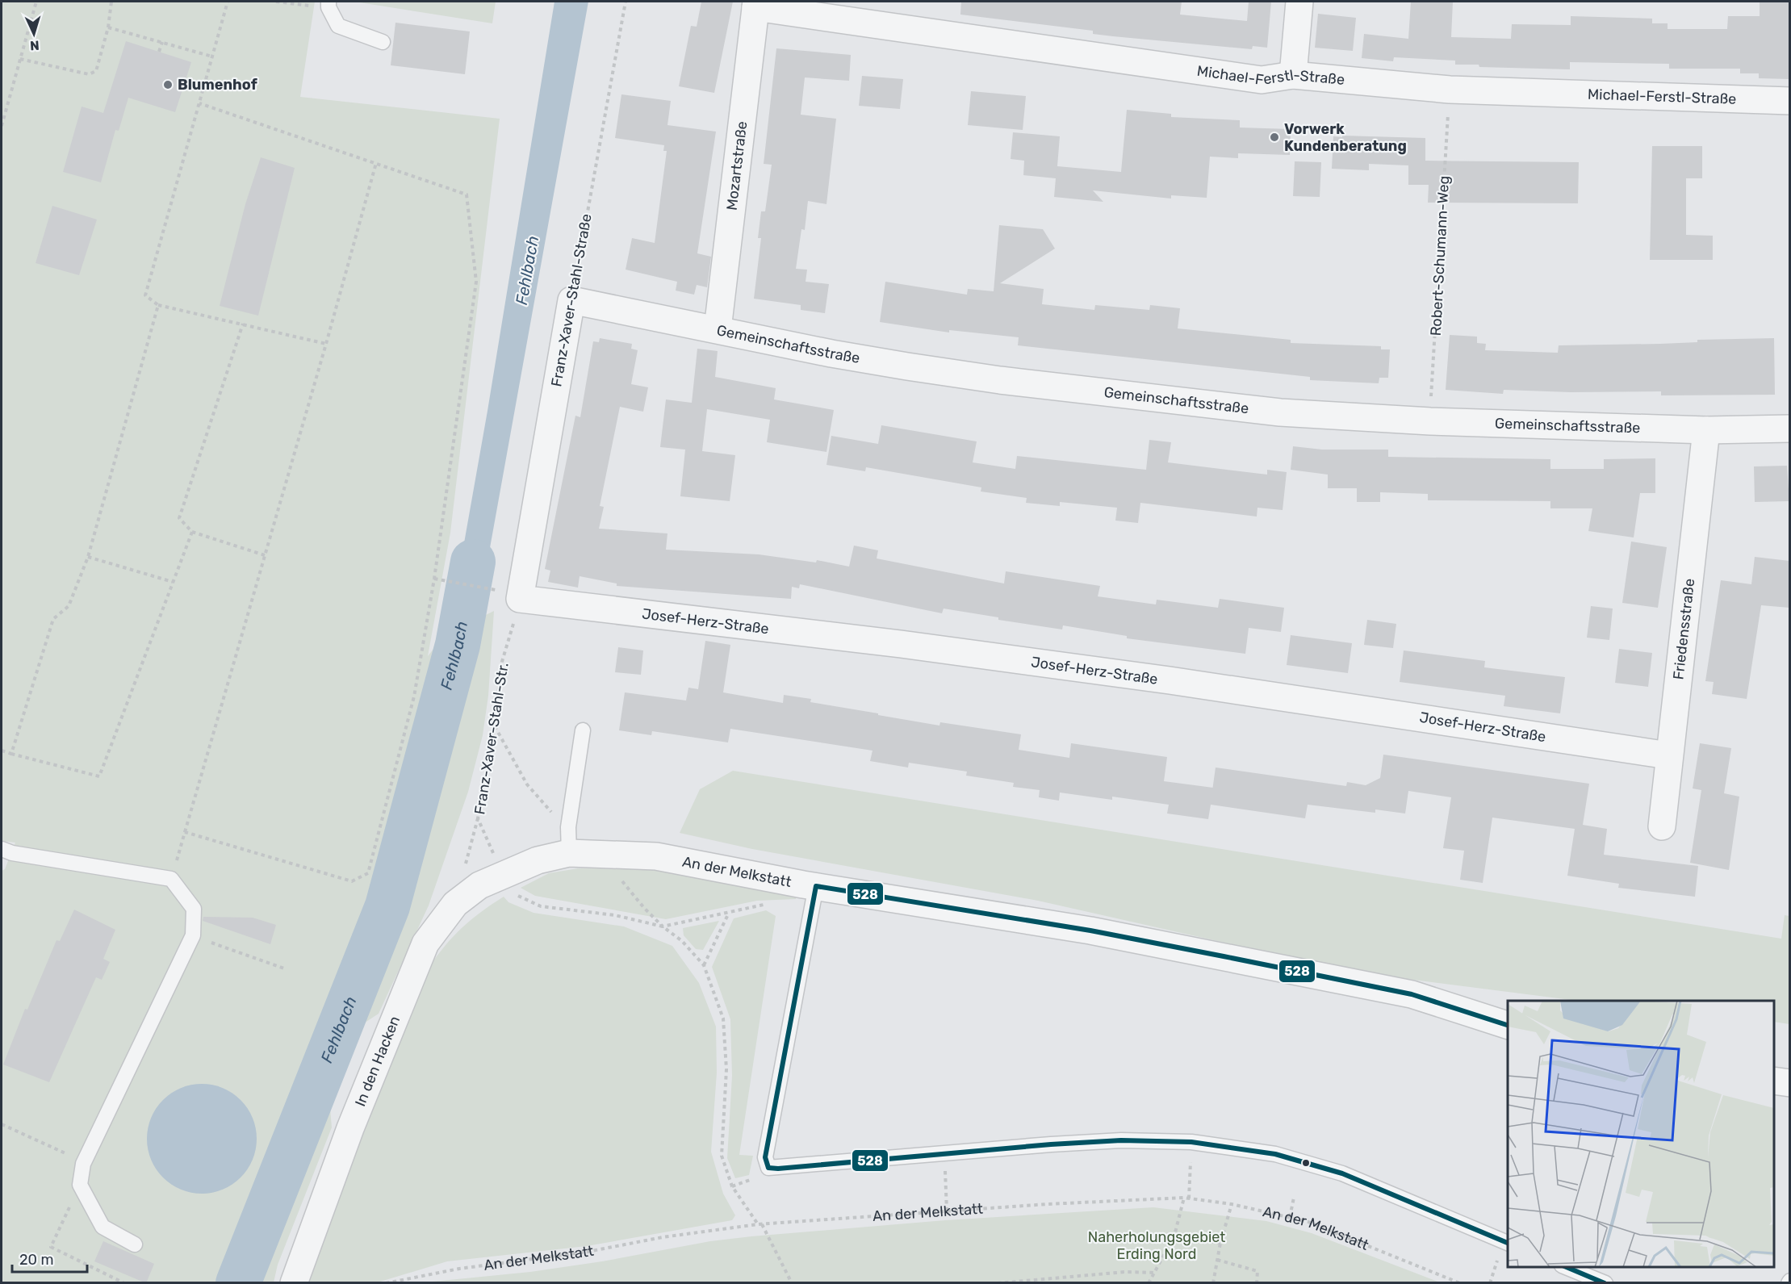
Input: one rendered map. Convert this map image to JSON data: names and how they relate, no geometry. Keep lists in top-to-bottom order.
{
  "streets": {
    "street": [
      "Michael-Ferstl-Straße",
      "Mozartstraße",
      "Franz-Xaver-Stahl-Straße",
      "Gemeinschaftsstraße",
      "Josef-Herz-Straße",
      "Friedensstraße",
      "An der Melkstatt",
      "In den Hacken"
    ],
    "path": ["Robert-Schumann-Weg", "Franz-Xaver-Stahl-Str."]
  },
  "crossings": [
    ["Michael-Ferstl-Straße", "Mozartstraße"],
    ["Michael-Ferstl-Straße", "Robert-Schumann-Weg"],
    ["Mozartstraße", "Gemeinschaftsstraße"],
    ["Robert-Schumann-Weg", "Gemeinschaftsstraße"],
    ["Franz-Xaver-Stahl-Straße", "Gemeinschaftsstraße"],
    ["Franz-Xaver-Stahl-Straße", "Josef-Herz-Straße"],
    ["Franz-Xaver-Stahl-Straße", "Franz-Xaver-Stahl-Str."],
    ["Gemeinschaftsstraße", "Friedensstraße"],
    ["Josef-Herz-Straße", "Friedensstraße"],
    ["Josef-Herz-Straße", "Franz-Xaver-Stahl-Str."],
    ["Franz-Xaver-Stahl-Str.", "An der Melkstatt"],
    ["Franz-Xaver-Stahl-Str.", "In den Hacken"],
    ["An der Melkstatt", "In den Hacken"]
  ],
  "water": ["Fehlbach"],
  "parks": ["Naherholungsgebiet Erding Nord"],
  "places": ["Blumenhof", "Vorwerk Kundenberatung"],
  "lines": ["transit line 528"],
  "scale_bar": "20 m",
  "north": "bottom"
}
